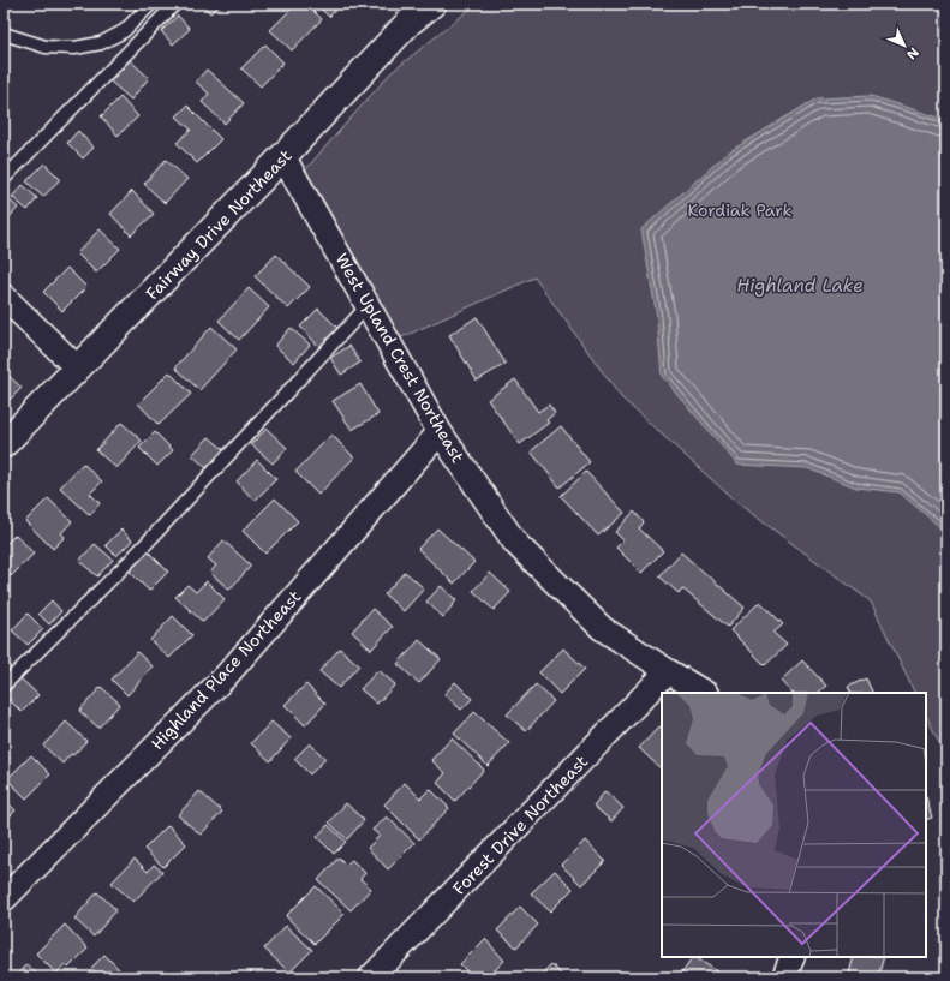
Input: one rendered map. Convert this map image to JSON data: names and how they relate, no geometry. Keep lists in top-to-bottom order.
{
  "streets": {
    "street": [
      "Fairway Drive Northeast",
      "West Upland Crest Northeast",
      "Highland Place Northeast",
      "Forest Drive Northeast"
    ]
  },
  "crossings": [
    ["Fairway Drive Northeast", "West Upland Crest Northeast"],
    ["West Upland Crest Northeast", "Highland Place Northeast"],
    ["West Upland Crest Northeast", "Forest Drive Northeast"]
  ],
  "water": ["Highland Lake"],
  "parks": ["Kordiak Park"],
  "north": "bottom right"
}
